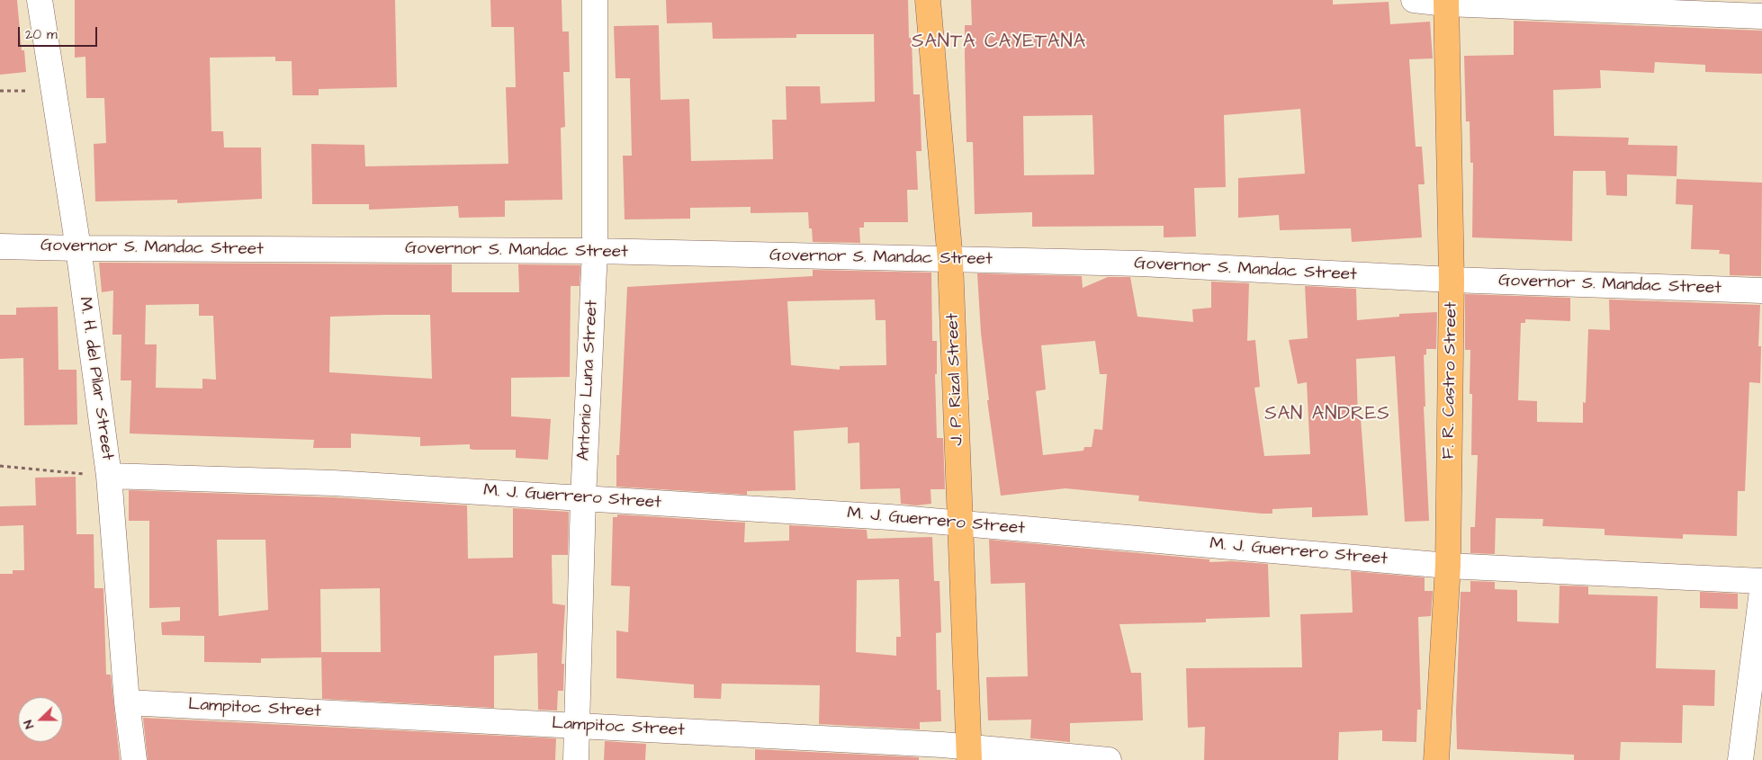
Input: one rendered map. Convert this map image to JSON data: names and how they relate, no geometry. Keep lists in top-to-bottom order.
{
  "streets": {
    "main road": ["J. P. Rizal Street", "F. R. Castro Street"],
    "street": [
      "Governor S. Mandac Street",
      "M. H. del Pilar Street",
      "Antonio Luna Street",
      "M. J. Guerrero Street",
      "Lampitoc Street"
    ]
  },
  "crossings": [
    ["Governor S. Mandac Street", "M. H. del Pilar Street"],
    ["Governor S. Mandac Street", "J. P. Rizal Street"],
    ["Governor S. Mandac Street", "Antonio Luna Street"],
    ["Governor S. Mandac Street", "F. R. Castro Street"],
    ["M. H. del Pilar Street", "M. J. Guerrero Street"],
    ["M. H. del Pilar Street", "Lampitoc Street"],
    ["J. P. Rizal Street", "M. J. Guerrero Street"],
    ["J. P. Rizal Street", "Lampitoc Street"],
    ["Antonio Luna Street", "M. J. Guerrero Street"],
    ["Antonio Luna Street", "Lampitoc Street"],
    ["F. R. Castro Street", "M. J. Guerrero Street"]
  ],
  "districts": ["SANTA CAYETANA", "SAN ANDRES"],
  "scale_bar": "20 m",
  "north": "left"
}
